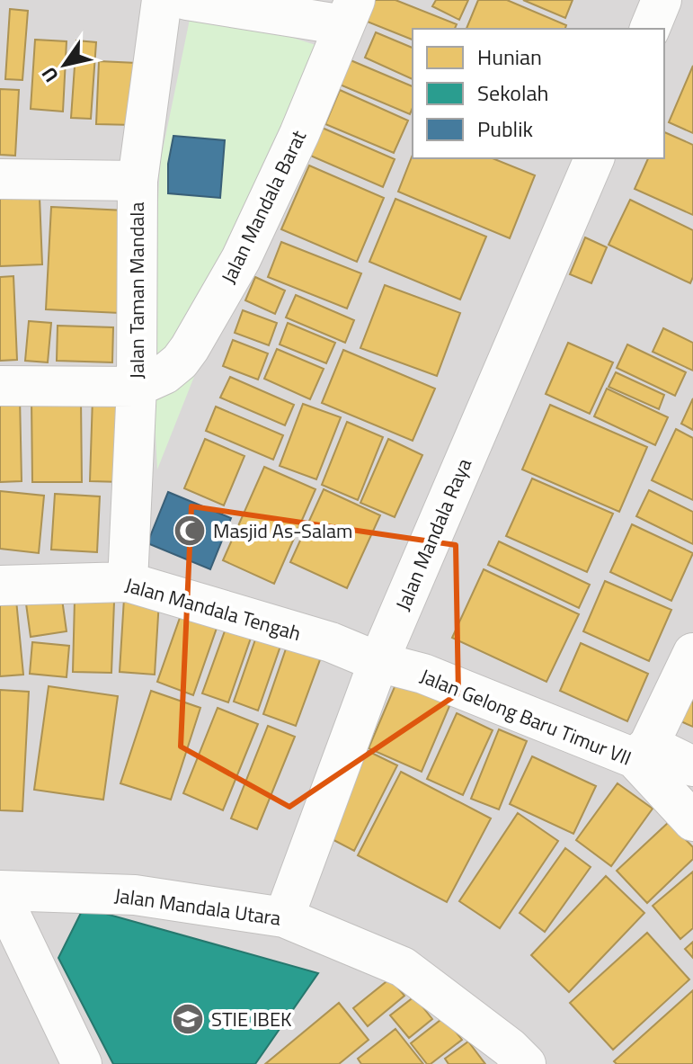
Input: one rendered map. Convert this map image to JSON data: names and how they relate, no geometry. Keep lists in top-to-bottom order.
{
  "streets": {
    "street": [
      "Jalan Mandala Barat",
      "Jalan Taman Mandala",
      "Jalan Mandala Raya",
      "Jalan Mandala Tengah",
      "Jalan Gelong Baru Timur VII",
      "Jalan Mandala Utara"
    ]
  },
  "crossings": [
    ["Jalan Mandala Barat", "Jalan Taman Mandala"],
    ["Jalan Taman Mandala", "Jalan Mandala Tengah"],
    ["Jalan Mandala Raya", "Jalan Mandala Tengah"],
    ["Jalan Mandala Raya", "Jalan Gelong Baru Timur VII"],
    ["Jalan Mandala Raya", "Jalan Mandala Utara"],
    ["Jalan Mandala Tengah", "Jalan Gelong Baru Timur VII"]
  ],
  "places": {
    "mosque": ["Masjid As-Salam"],
    "school or university": ["STIE IBEK"]
  },
  "legend": ["Hunian", "Sekolah", "Publik"],
  "north": "bottom left"
}
